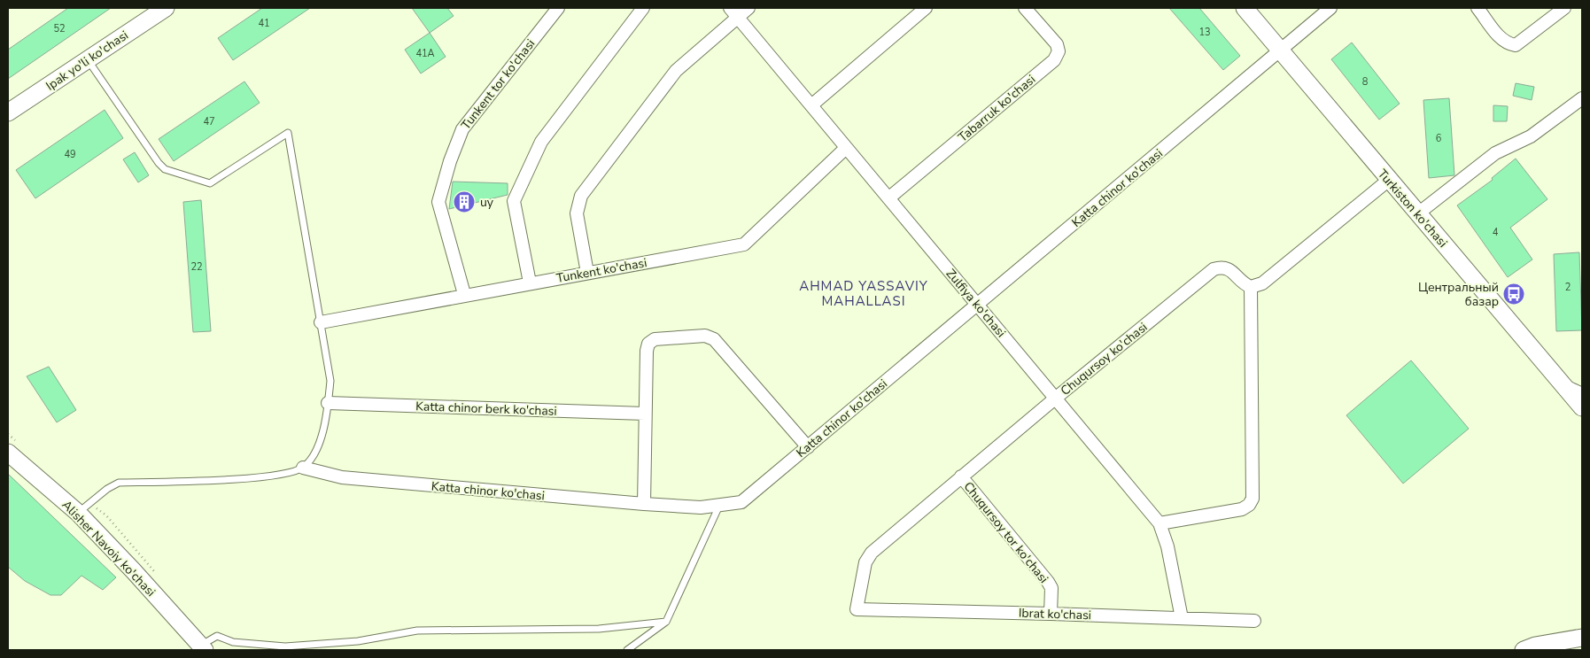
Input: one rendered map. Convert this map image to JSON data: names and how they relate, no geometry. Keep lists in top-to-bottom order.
{
  "streets": {
    "main road": ["Ipak yo'li ko'chasi", "Turkiston ko'chasi", "Alisher Navoiy ko'chasi"],
    "street": [
      "Tunkent tor ko'chasi",
      "Tabarruk ko'chasi",
      "Katta chinor ko'chasi",
      "Tunkent ko'chasi",
      "Zulfiya ko'chasi",
      "Chuqursoy ko'chasi",
      "Katta chinor berk ko'chasi",
      "Chuqursoy tor ko'chasi",
      "Ibrat ko'chasi"
    ]
  },
  "crossings": [
    ["Tunkent tor ko'chasi", "Tunkent ko'chasi"],
    ["Tabarruk ko'chasi", "Zulfiya ko'chasi"],
    ["Katta chinor ko'chasi", "Turkiston ko'chasi"],
    ["Katta chinor ko'chasi", "Zulfiya ko'chasi"],
    ["Tunkent ko'chasi", "Zulfiya ko'chasi"],
    ["Zulfiya ko'chasi", "Chuqursoy ko'chasi"],
    ["Zulfiya ko'chasi", "Ibrat ko'chasi"],
    ["Chuqursoy ko'chasi", "Chuqursoy tor ko'chasi"],
    ["Chuqursoy ko'chasi", "Ibrat ko'chasi"],
    ["Chuqursoy tor ko'chasi", "Ibrat ko'chasi"]
  ],
  "districts": ["AHMAD YASSAVIY MAHALLASI"],
  "places": {
    "building": ["uy"],
    "bus stop": ["Центральный базар"]
  },
  "house_numbers": [
    "41",
    "52",
    "13",
    "41А",
    "8",
    "47",
    "6",
    "49",
    "4",
    "22",
    "2"
  ]
}
